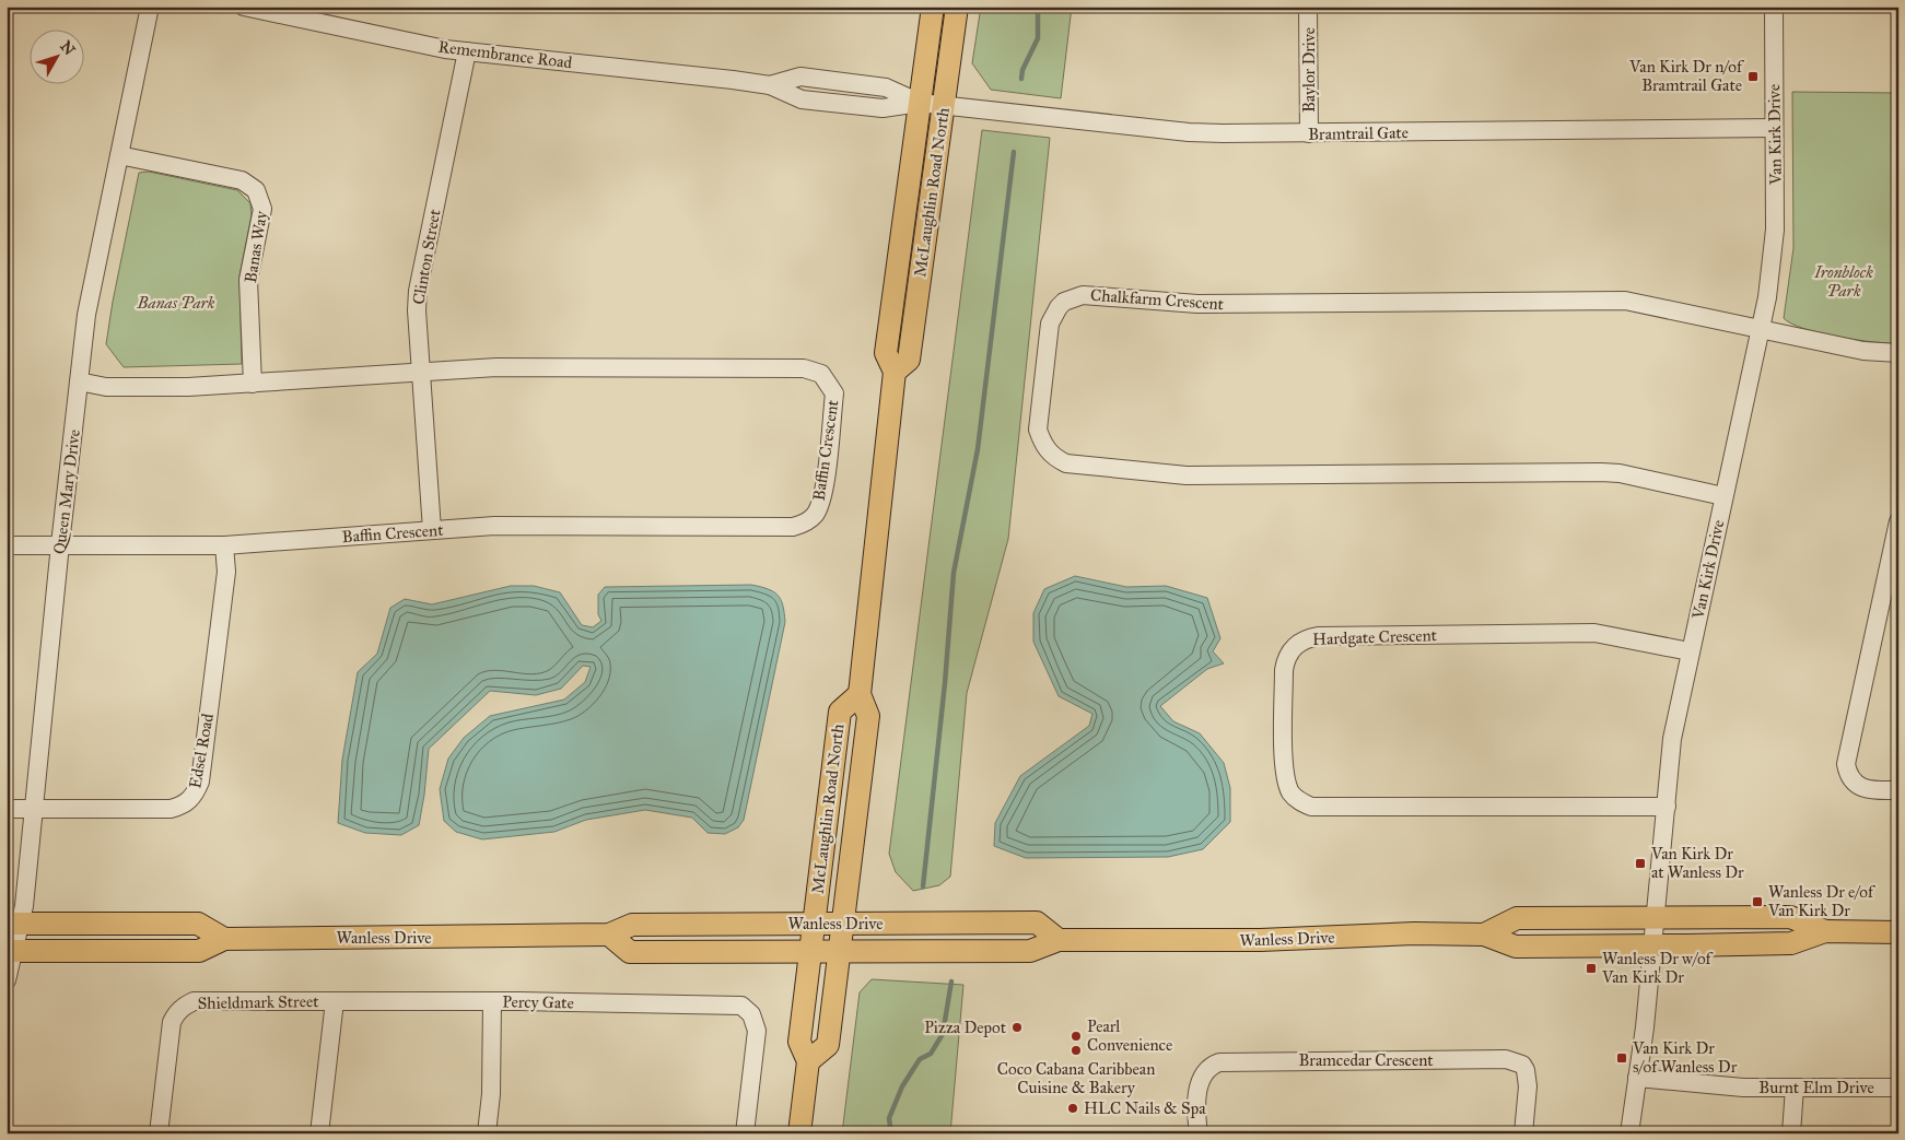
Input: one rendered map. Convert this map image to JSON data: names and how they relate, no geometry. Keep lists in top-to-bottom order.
{
  "streets": {
    "main road": ["McLaughlin Road North", "Wanless Drive"],
    "street": [
      "Remembrance Road",
      "Baylor Drive",
      "Bramtrail Gate",
      "Van Kirk Drive",
      "Banas Way",
      "Clinton Street",
      "Chalkfarm Crescent",
      "Baffin Crescent",
      "Queen Mary Drive",
      "Hardgate Crescent",
      "Edsel Road",
      "Shieldmark Street",
      "Percy Gate",
      "Bramcedar Crescent",
      "Burnt Elm Drive"
    ]
  },
  "crossings": [
    ["Remembrance Road", "Bramtrail Gate"],
    ["Remembrance Road", "McLaughlin Road North"],
    ["Remembrance Road", "Clinton Street"],
    ["Baylor Drive", "Bramtrail Gate"],
    ["Bramtrail Gate", "Van Kirk Drive"],
    ["Bramtrail Gate", "McLaughlin Road North"],
    ["Van Kirk Drive", "Chalkfarm Crescent"],
    ["Van Kirk Drive", "Hardgate Crescent"],
    ["Van Kirk Drive", "Wanless Drive"],
    ["Van Kirk Drive", "Burnt Elm Drive"],
    ["McLaughlin Road North", "Wanless Drive"],
    ["Banas Way", "Baffin Crescent"],
    ["Banas Way", "Queen Mary Drive"],
    ["Clinton Street", "Baffin Crescent"],
    ["Baffin Crescent", "Queen Mary Drive"],
    ["Baffin Crescent", "Edsel Road"],
    ["Queen Mary Drive", "Edsel Road"],
    ["Queen Mary Drive", "Wanless Drive"],
    ["Shieldmark Street", "Percy Gate"]
  ],
  "parks": ["Ironblock Park", "Banas Park"],
  "places": {
    "transit": [
      "Van Kirk Dr n/of Bramtrail Gate",
      "Van Kirk Dr at Wanless Dr",
      "Wanless Dr e/of Van Kirk Dr",
      "Wanless Dr w/of Van Kirk Dr",
      "Van Kirk Dr s/of Wanless Dr"
    ],
    "other": [
      "Pizza Depot",
      "Pearl Convenience",
      "Coco Cabana Caribbean Cuisine & Bakery",
      "HLC Nails & Spa"
    ]
  },
  "north": "top right"
}
